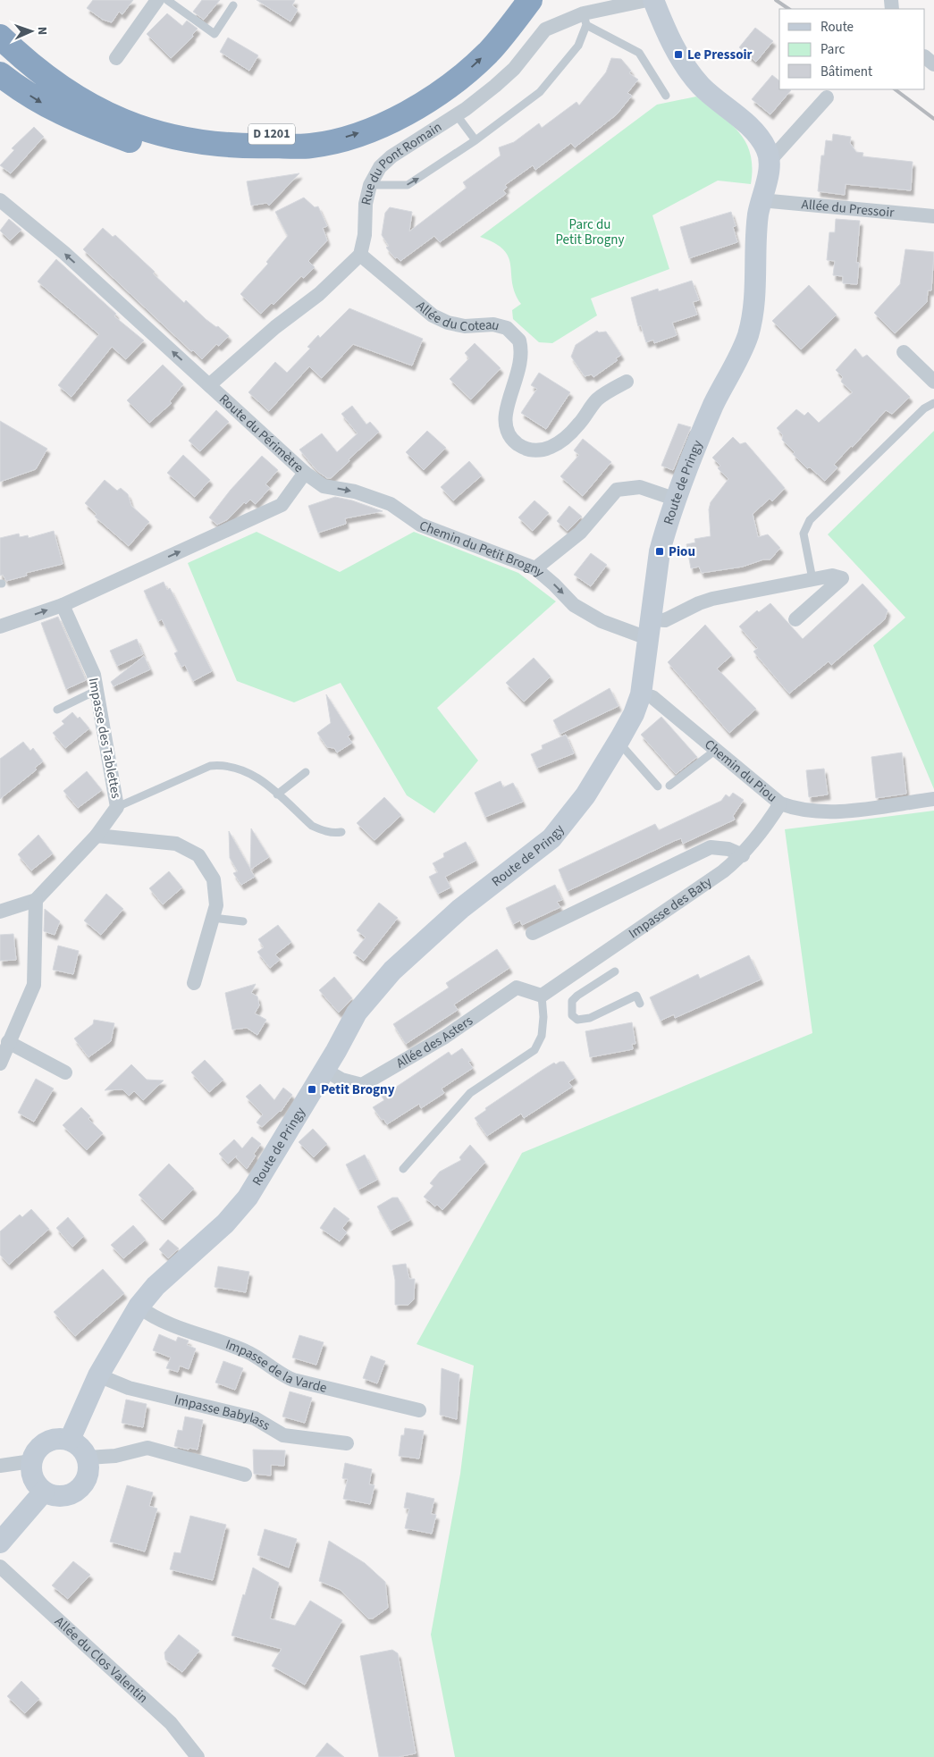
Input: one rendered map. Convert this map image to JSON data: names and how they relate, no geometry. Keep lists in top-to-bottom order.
{
  "streets": {
    "highway": ["D 1201"],
    "street": [
      "Rue du Pont Romain",
      "Allée du Pressoir",
      "Allée du Coteau",
      "Route du Périmètre",
      "Route de Pringy",
      "Chemin du Petit Brogny",
      "Impasse des Tablettes",
      "Chemin du Piou",
      "Impasse des Baty",
      "Allée des Asters",
      "Impasse de la Varde",
      "Impasse Babylass",
      "Allée du Clos Valentin"
    ]
  },
  "crossings": [
    ["Rue du Pont Romain", "Allée du Coteau"],
    ["Allée du Pressoir", "Route de Pringy"],
    ["Route du Périmètre", "Chemin du Petit Brogny"],
    ["Route du Périmètre", "Impasse des Tablettes"],
    ["Route de Pringy", "Chemin du Petit Brogny"],
    ["Route de Pringy", "Chemin du Piou"],
    ["Route de Pringy", "Allée des Asters"],
    ["Route de Pringy", "Impasse de la Varde"],
    ["Route de Pringy", "Impasse Babylass"],
    ["Chemin du Piou", "Impasse des Baty"],
    ["Impasse des Baty", "Allée des Asters"]
  ],
  "one_way": ["Chemin du Petit Brogny"],
  "parks": ["Parc du Petit Brogny"],
  "places": {
    "transit": ["Le Pressoir", "Piou", "Petit Brogny"]
  },
  "legend": ["Route", "Parc", "Bâtiment"],
  "north": "right"
}
